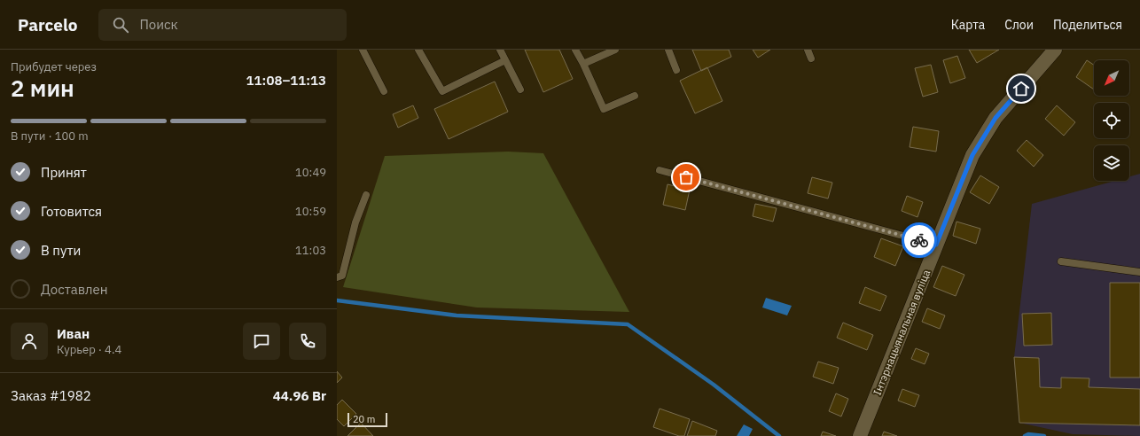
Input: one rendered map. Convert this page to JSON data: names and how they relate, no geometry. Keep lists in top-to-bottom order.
{
  "streets": {
    "street": ["Інтэрнацыянальная вуліца"]
  },
  "scale_bar": "20 m",
  "north": "bottom left",
  "page": {
    "header": "Parcelo",
    "search": "Поиск",
    "nav": ["Карта", "Слои", "Поделиться"],
    "heading": ["2 мин", "Прибудет через", "11:08–11:13"],
    "panel": [
      "Иван",
      "Курьер · 4.4",
      "Заказ #1982",
      "44.96 Br"
    ],
    "bar": "В пути · 100 m",
    "list": [
      ["Принят", "10:49"],
      ["Готовится", "10:59"],
      ["В пути", "11:03"],
      "Доставлен"
    ],
    "scale": "20 m"
  }
}
